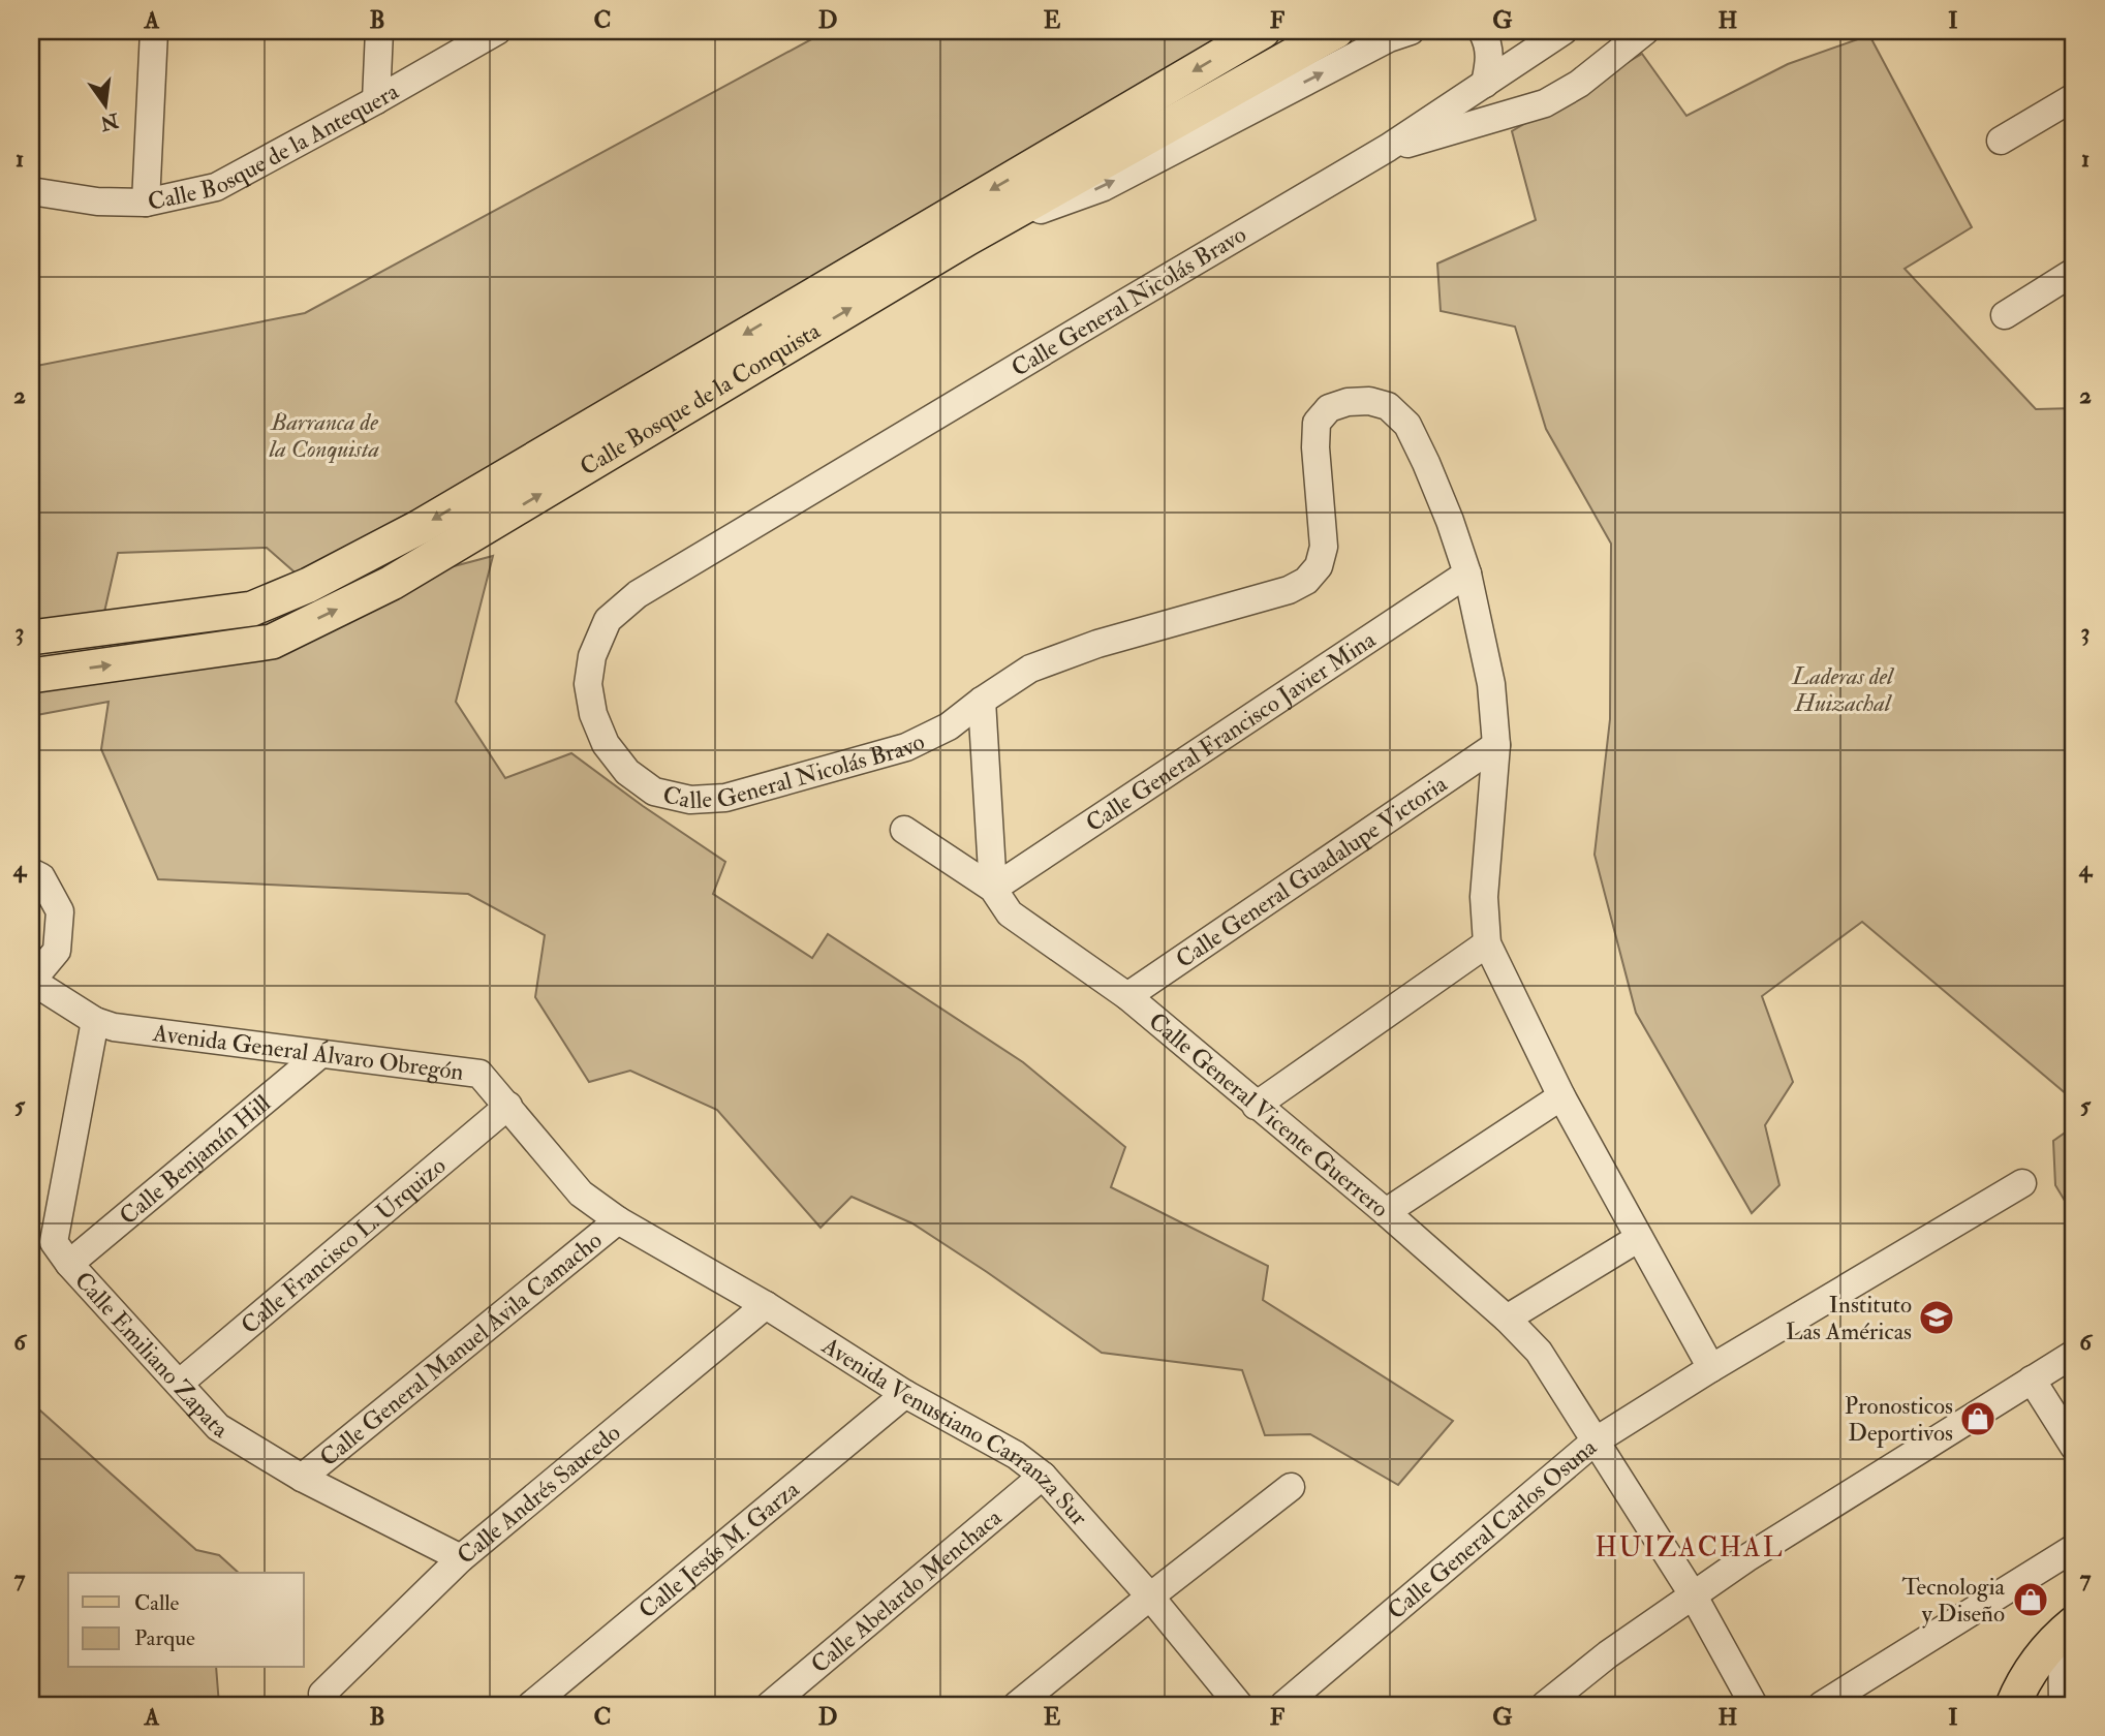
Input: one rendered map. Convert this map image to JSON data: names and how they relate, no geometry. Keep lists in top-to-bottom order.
{
  "streets": {
    "main road": ["Calle Bosque de la Conquista"],
    "street": [
      "Calle Bosque de la Antequera",
      "Calle General Nicolás Bravo",
      "Calle General Francisco Javier Mina",
      "Calle General Guadalupe Victoria",
      "Avenida General Álvaro Obregón",
      "Calle General Vicente Guerrero",
      "Calle Benjamín Hill",
      "Calle Francisco L. Urquizo",
      "Calle General Manuel Ávila Camacho",
      "Calle Emiliano Zapata",
      "Avenida Venustiano Carranza Sur",
      "Calle Andrés Saucedo",
      "Calle General Carlos Osuna",
      "Calle Jesús M. Garza",
      "Calle Abelardo Menchaca"
    ]
  },
  "crossings": [
    ["Calle General Nicolás Bravo", "Calle General Francisco Javier Mina"],
    ["Calle General Francisco Javier Mina", "Calle General Vicente Guerrero"],
    ["Calle General Guadalupe Victoria", "Calle General Vicente Guerrero"],
    ["Avenida General Álvaro Obregón", "Calle Benjamín Hill"],
    ["Avenida General Álvaro Obregón", "Calle Francisco L. Urquizo"],
    ["Avenida General Álvaro Obregón", "Calle General Manuel Ávila Camacho"],
    ["Avenida General Álvaro Obregón", "Calle Emiliano Zapata"],
    ["Avenida General Álvaro Obregón", "Avenida Venustiano Carranza Sur"],
    ["Calle General Vicente Guerrero", "Calle General Carlos Osuna"],
    ["Calle Benjamín Hill", "Calle Emiliano Zapata"],
    ["Calle Francisco L. Urquizo", "Calle Emiliano Zapata"],
    ["Calle General Manuel Ávila Camacho", "Calle Emiliano Zapata"],
    ["Calle General Manuel Ávila Camacho", "Avenida Venustiano Carranza Sur"],
    ["Calle Emiliano Zapata", "Calle Andrés Saucedo"],
    ["Avenida Venustiano Carranza Sur", "Calle Andrés Saucedo"],
    ["Avenida Venustiano Carranza Sur", "Calle Jesús M. Garza"],
    ["Avenida Venustiano Carranza Sur", "Calle Abelardo Menchaca"]
  ],
  "districts": ["HUIZACHAL"],
  "parks": ["Barranca de la Conquista", "Laderas del Huizachal"],
  "places": {
    "school or university": ["Instituto Las Américas"],
    "shop": ["Pronosticos Deportivos", "Tecnologia y Diseño"]
  },
  "legend": ["Calle", "Parque"],
  "north": "bottom",
  "grid": {
    "columns": [
      "A",
      "B",
      "C",
      "D",
      "E",
      "F",
      "G",
      "H",
      "I"
    ],
    "rows": [
      "1",
      "2",
      "3",
      "4",
      "5",
      "6",
      "7"
    ]
  }
}
